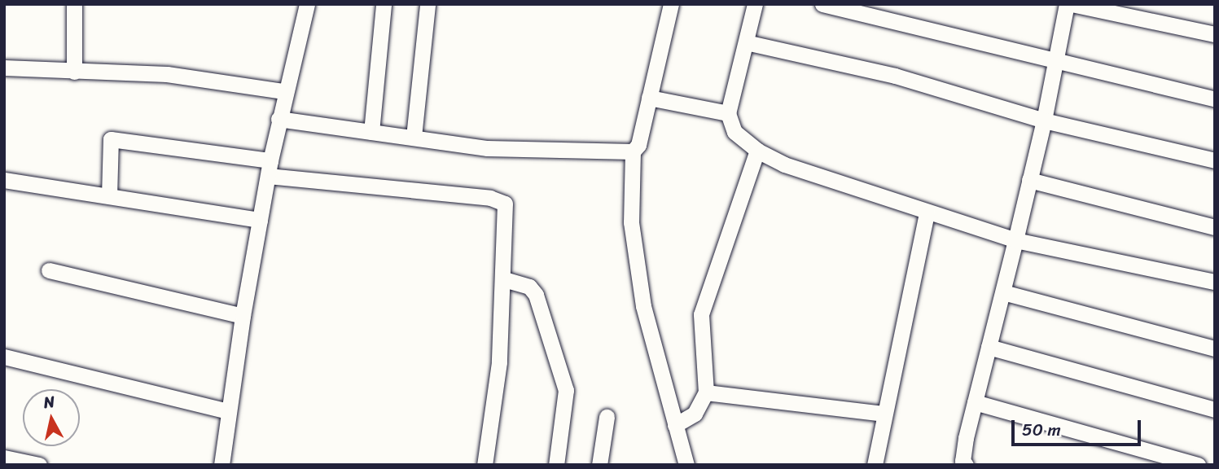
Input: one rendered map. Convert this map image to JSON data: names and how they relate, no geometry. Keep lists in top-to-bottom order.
{
  "scale_bar": "50 m",
  "north": "top"
}
